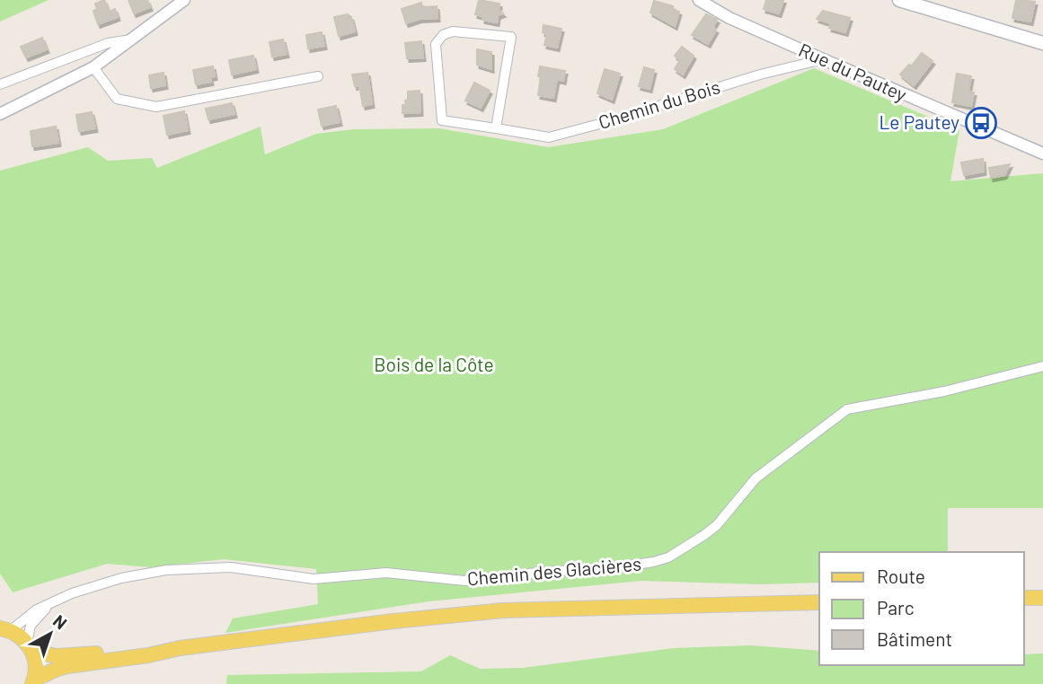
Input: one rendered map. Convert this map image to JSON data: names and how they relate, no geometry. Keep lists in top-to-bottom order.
{
  "streets": {
    "street": ["Rue du Pautey", "Chemin du Bois", "Chemin des Glacières"]
  },
  "crossings": [
    ["Rue du Pautey", "Chemin du Bois"]
  ],
  "parks": ["Bois de la Côte"],
  "places": {
    "bus stop": ["Le Pautey"]
  },
  "legend": ["Route", "Parc", "Bâtiment"],
  "north": "top right"
}
